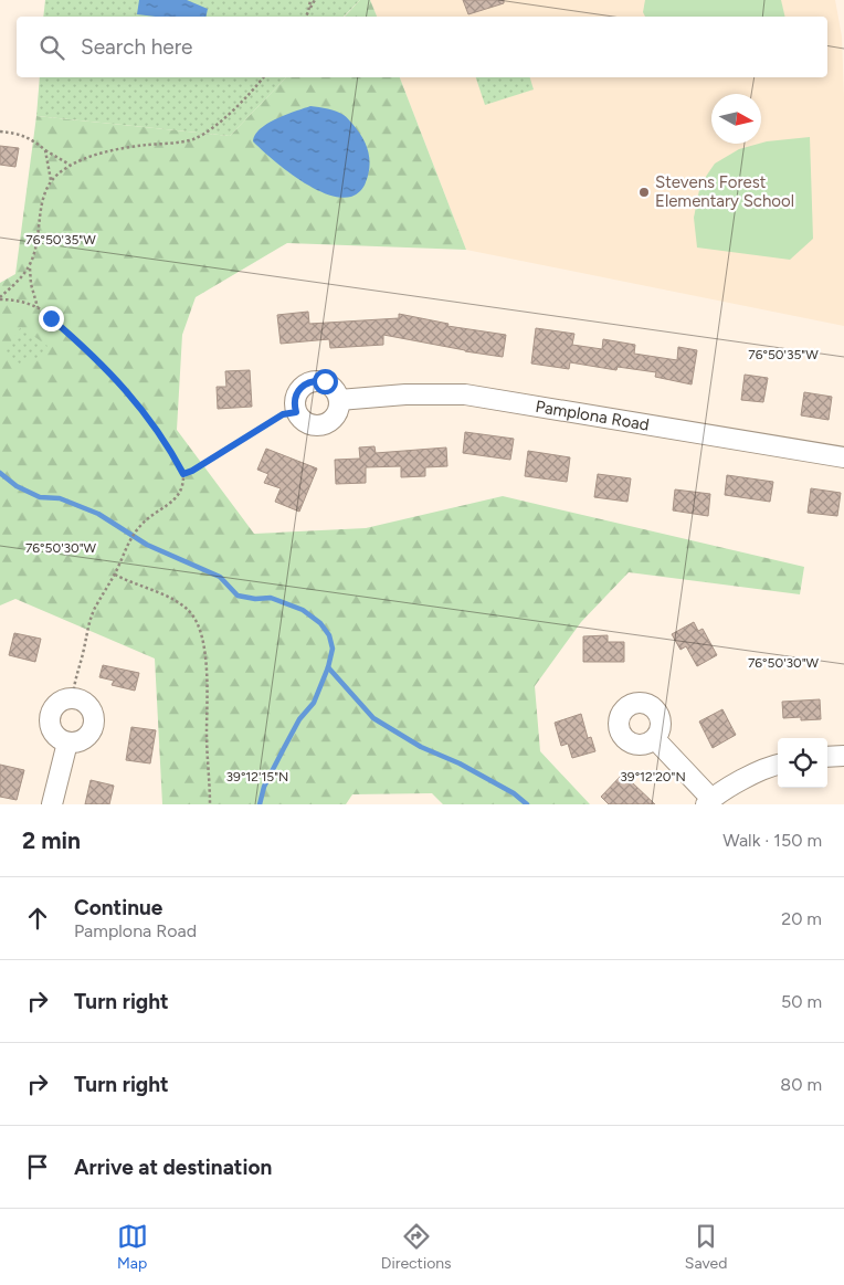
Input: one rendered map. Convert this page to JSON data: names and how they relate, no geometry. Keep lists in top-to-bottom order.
{
  "streets": {
    "street": ["Pamplona Road"]
  },
  "places": ["Stevens Forest Elementary School"],
  "north": "right",
  "page": {
    "search": "Search here",
    "heading": ["2 min", "Walk · 150 m"],
    "list": [
      ["Continue", "Pamplona Road", "20 m"],
      ["Turn right", "50 m"],
      ["Turn right", "80 m"],
      "Arrive at destination"
    ],
    "nav": ["Map", "Directions", "Saved"]
  },
  "coordinates": [
    "76°50'35\"W",
    "76°50'30\"W",
    "39°12'15\"N",
    "39°12'20\"N"
  ]
}
